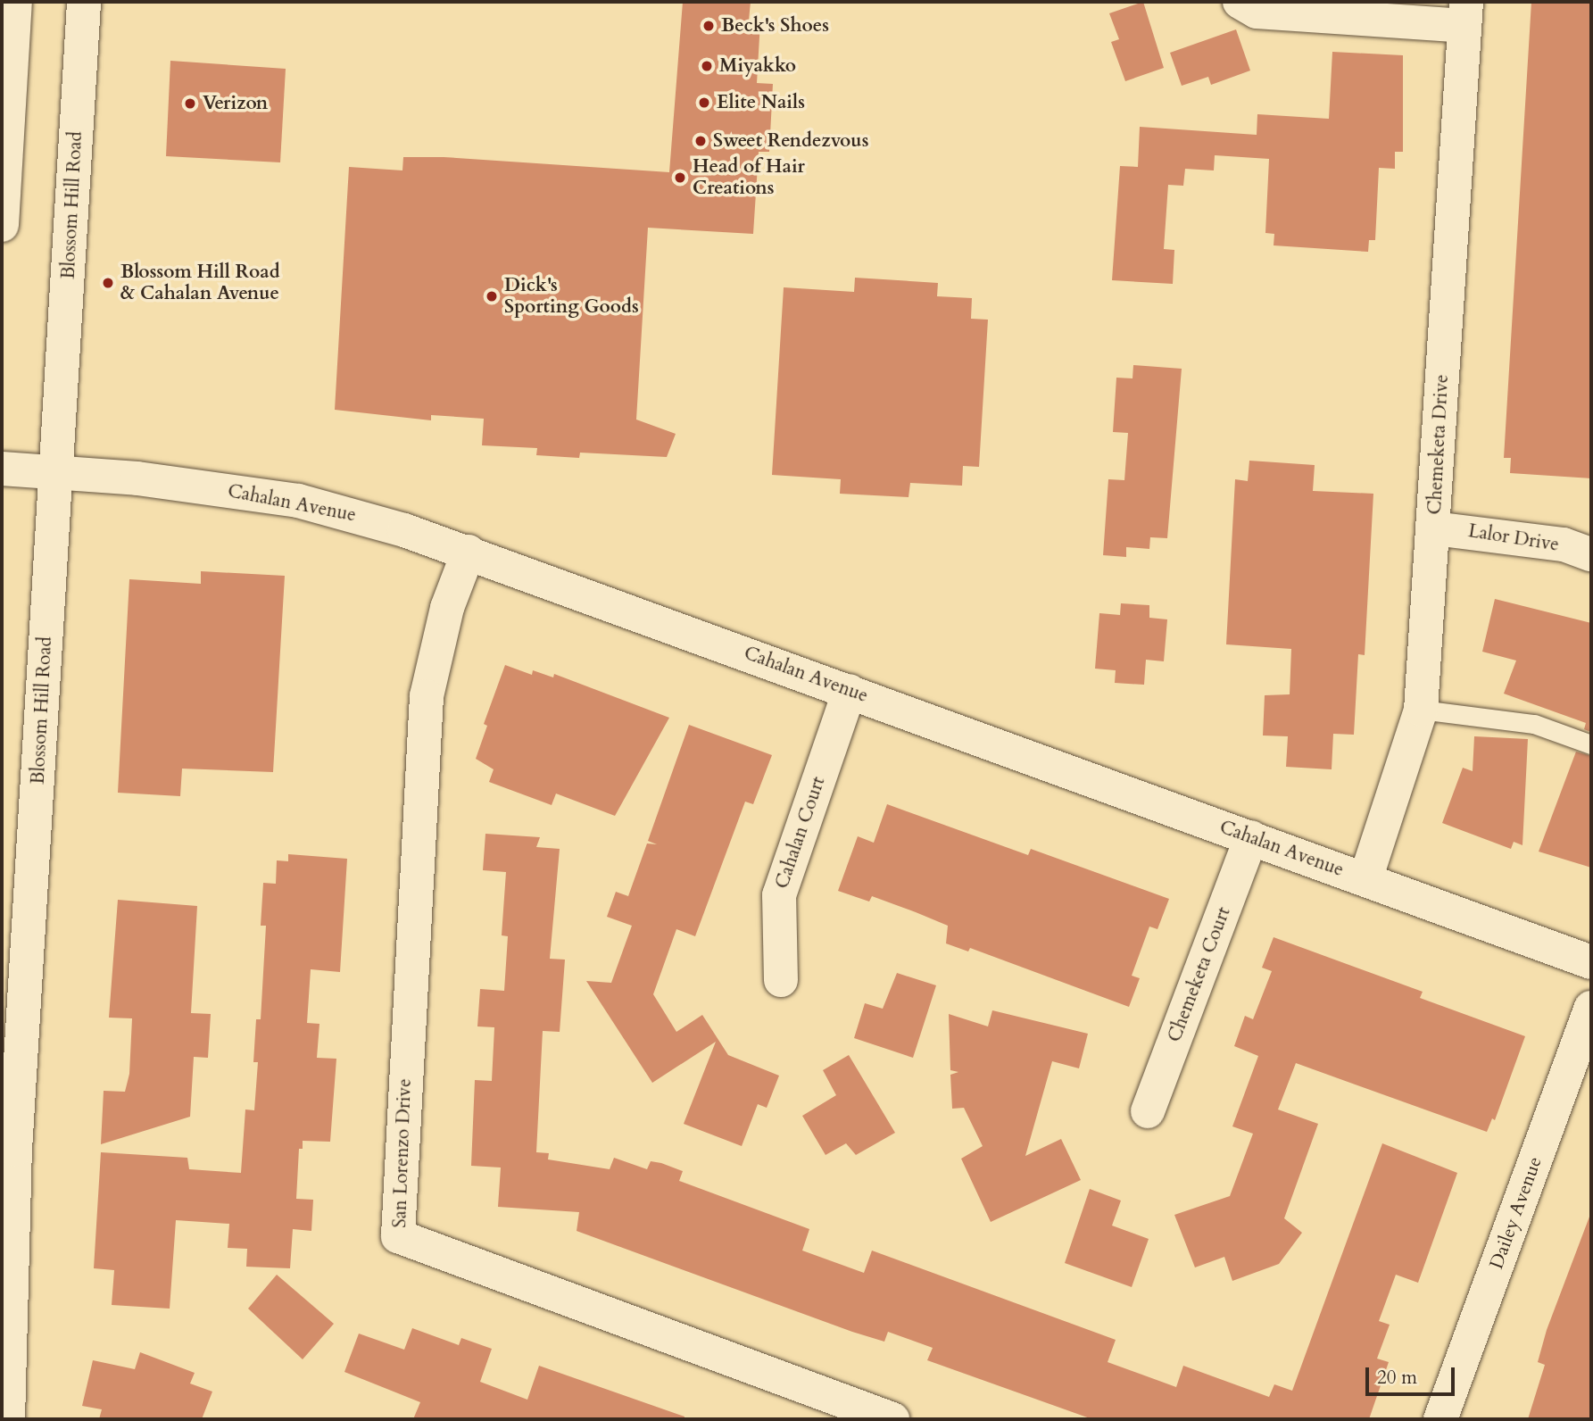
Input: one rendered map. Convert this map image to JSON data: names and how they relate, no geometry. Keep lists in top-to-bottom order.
{
  "streets": {
    "street": [
      "Blossom Hill Road",
      "Chemeketa Drive",
      "Cahalan Avenue",
      "Lalor Drive",
      "Cahalan Court",
      "Chemeketa Court",
      "San Lorenzo Drive",
      "Dailey Avenue"
    ]
  },
  "crossings": [
    ["Blossom Hill Road", "Cahalan Avenue"],
    ["Chemeketa Drive", "Cahalan Avenue"],
    ["Chemeketa Drive", "Lalor Drive"],
    ["Cahalan Avenue", "Cahalan Court"],
    ["Cahalan Avenue", "Chemeketa Court"],
    ["Cahalan Avenue", "San Lorenzo Drive"]
  ],
  "places": [
    "Beck's Shoes",
    "Miyakko",
    "Elite Nails",
    "Verizon",
    "Sweet Rendezvous",
    "Head of Hair Creations",
    "Blossom Hill Road & Cahalan Avenue",
    "Dick's Sporting Goods"
  ],
  "scale_bar": "20 m"
}
